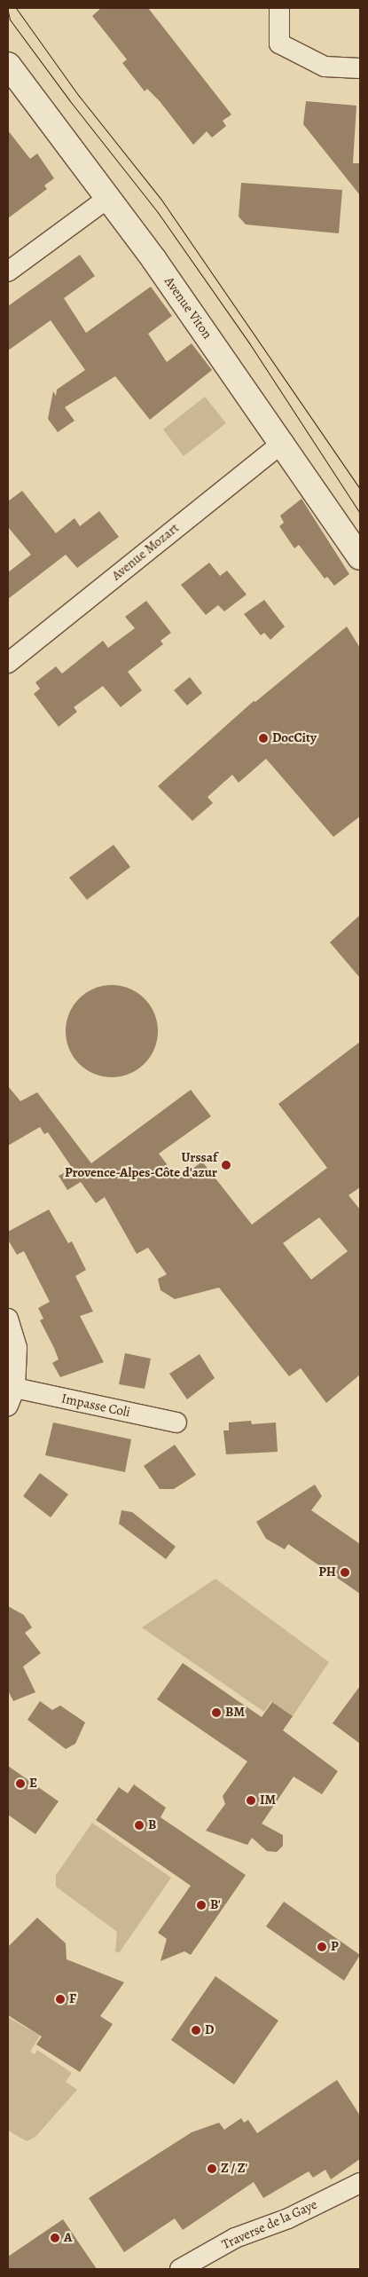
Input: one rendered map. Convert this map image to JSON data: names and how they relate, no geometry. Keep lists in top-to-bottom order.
{
  "streets": {
    "street": [
      "Avenue Viton",
      "Avenue Mozart",
      "Impasse Coli",
      "Traverse de la Gaye"
    ]
  },
  "crossings": [
    ["Avenue Viton", "Avenue Mozart"]
  ],
  "places": [
    "DocCity",
    "Urssaf Provence-Alpes-Côte d'azur",
    "PH",
    "BM",
    "E",
    "IM",
    "B",
    "B'",
    "P",
    "F",
    "D",
    "Z / Z'",
    "A"
  ]
}
